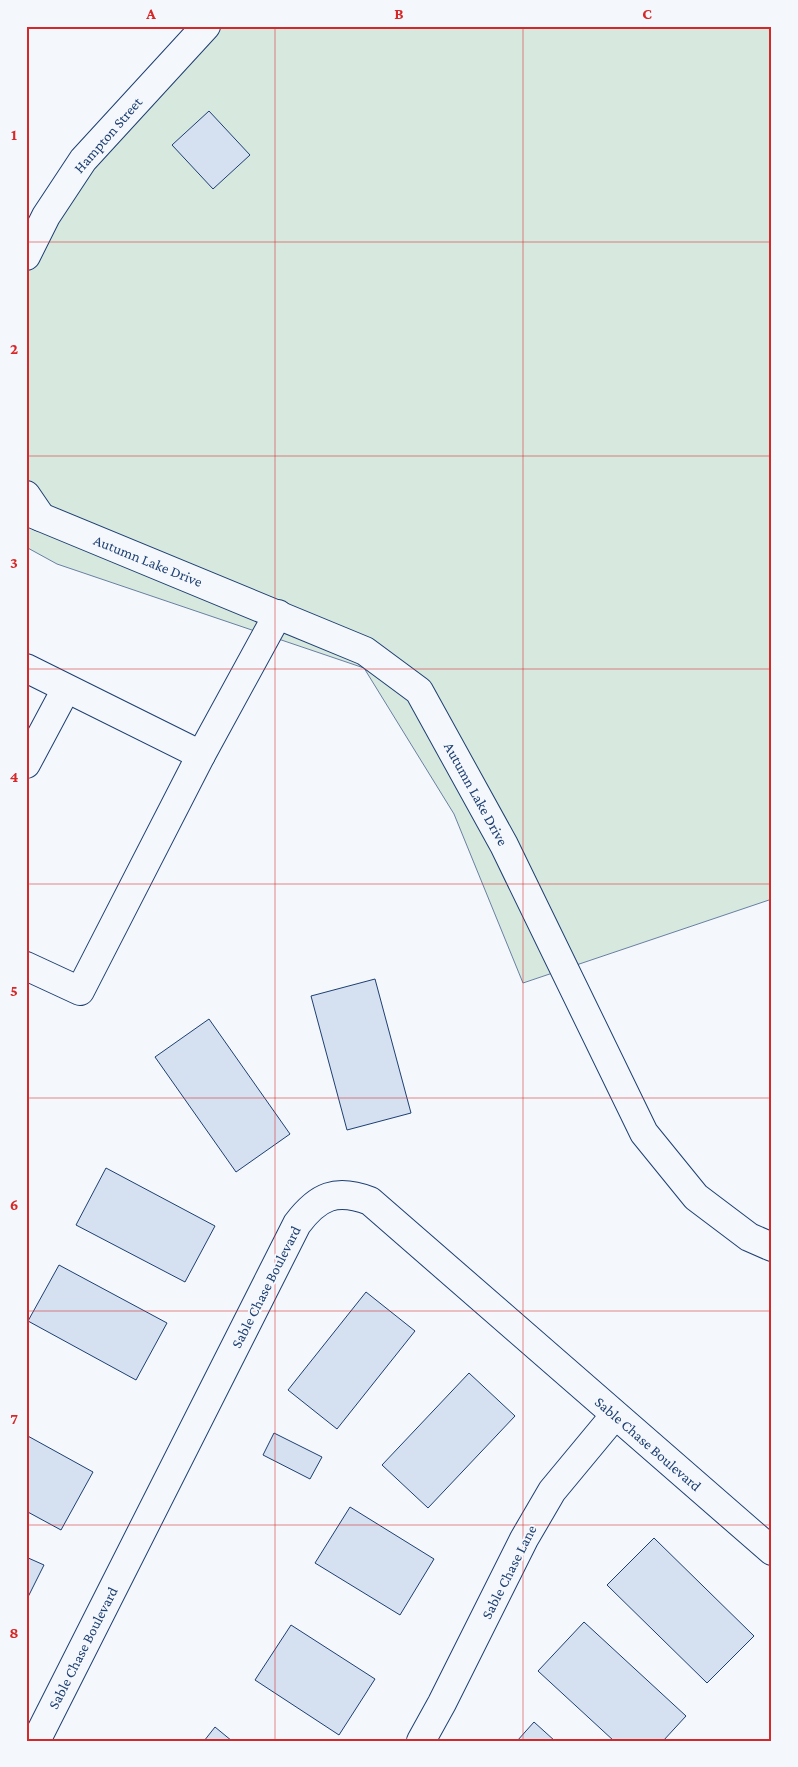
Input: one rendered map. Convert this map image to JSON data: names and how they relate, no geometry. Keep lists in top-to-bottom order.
{
  "streets": {
    "street": [
      "Hampton Street",
      "Autumn Lake Drive",
      "Sable Chase Boulevard",
      "Sable Chase Lane"
    ]
  },
  "crossings": [
    ["Sable Chase Boulevard", "Sable Chase Lane"]
  ],
  "grid": {
    "columns": ["A", "B", "C"],
    "rows": [
      "1",
      "2",
      "3",
      "4",
      "5",
      "6",
      "7",
      "8"
    ]
  }
}
